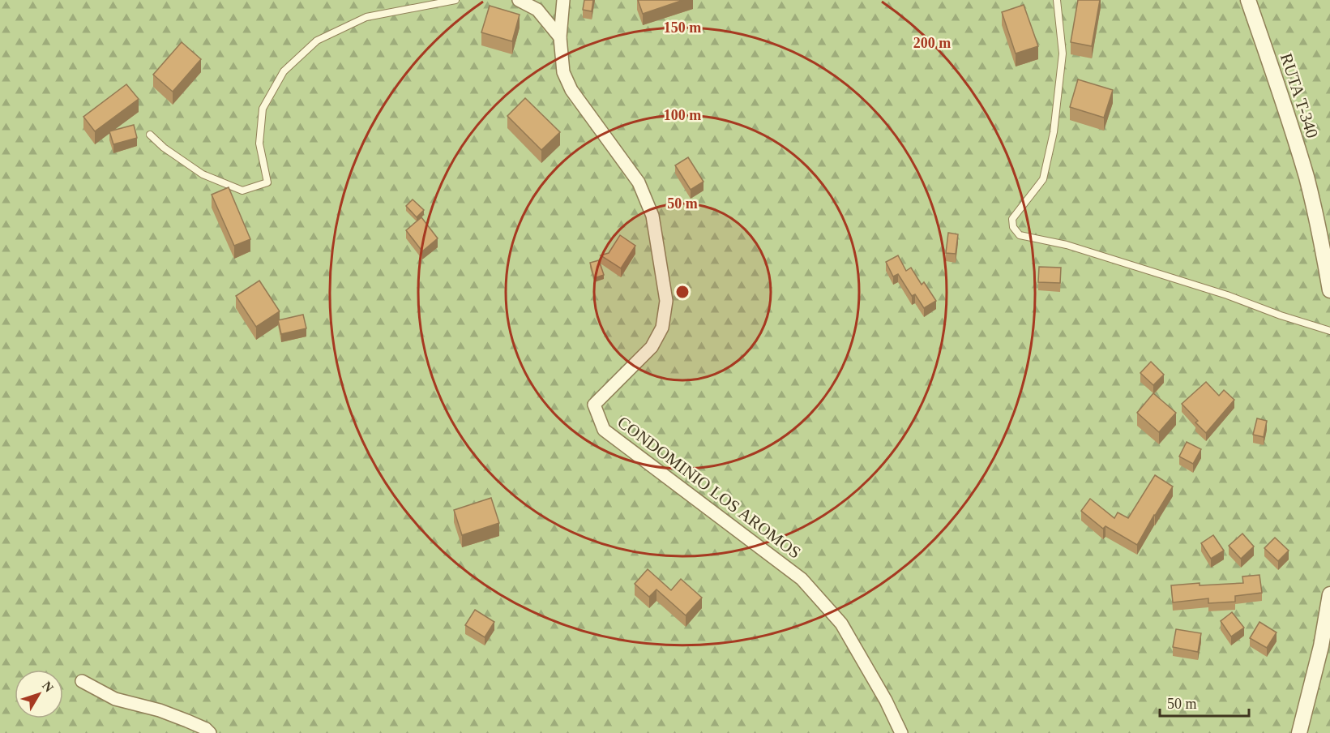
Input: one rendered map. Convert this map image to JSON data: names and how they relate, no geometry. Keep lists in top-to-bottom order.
{
  "streets": {
    "street": ["RUTA T-340", "CONDOMINIO LOS AROMOS"]
  },
  "scale_bar": "50 m",
  "north": "top right",
  "rings": [
    "150 m",
    "200 m",
    "100 m",
    "50 m"
  ]
}
